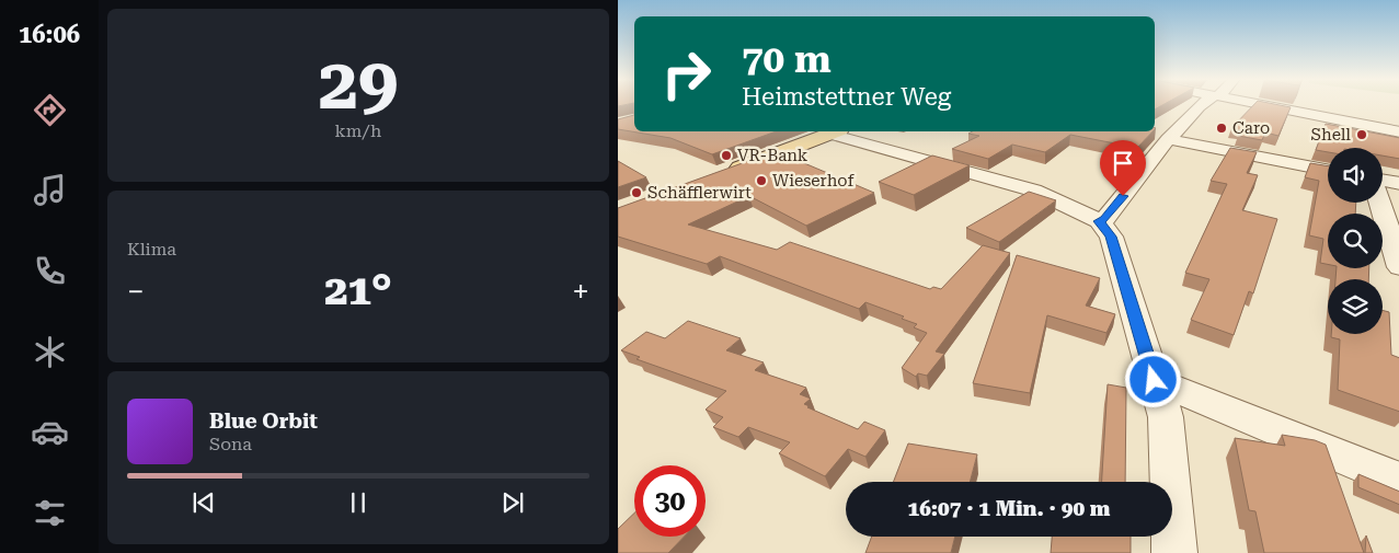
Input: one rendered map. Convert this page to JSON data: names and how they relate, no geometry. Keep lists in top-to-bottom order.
{
  "places": [
    "Caro",
    "Shell",
    "VR-Bank",
    "Wieserhof",
    "Schäfflerwirt"
  ],
  "page": {
    "tabs": "16:06",
    "tile": [
      ["29", "km/h"],
      "Klima"
    ],
    "turn": ["70 m", "Heimstettner Weg"],
    "heat": ["−", "21°", "+"],
    "song": ["Blue Orbit", "Sona"],
    "limit": "30",
    "trip": "16:07 · 1 Min. · 90 m"
  }
}
